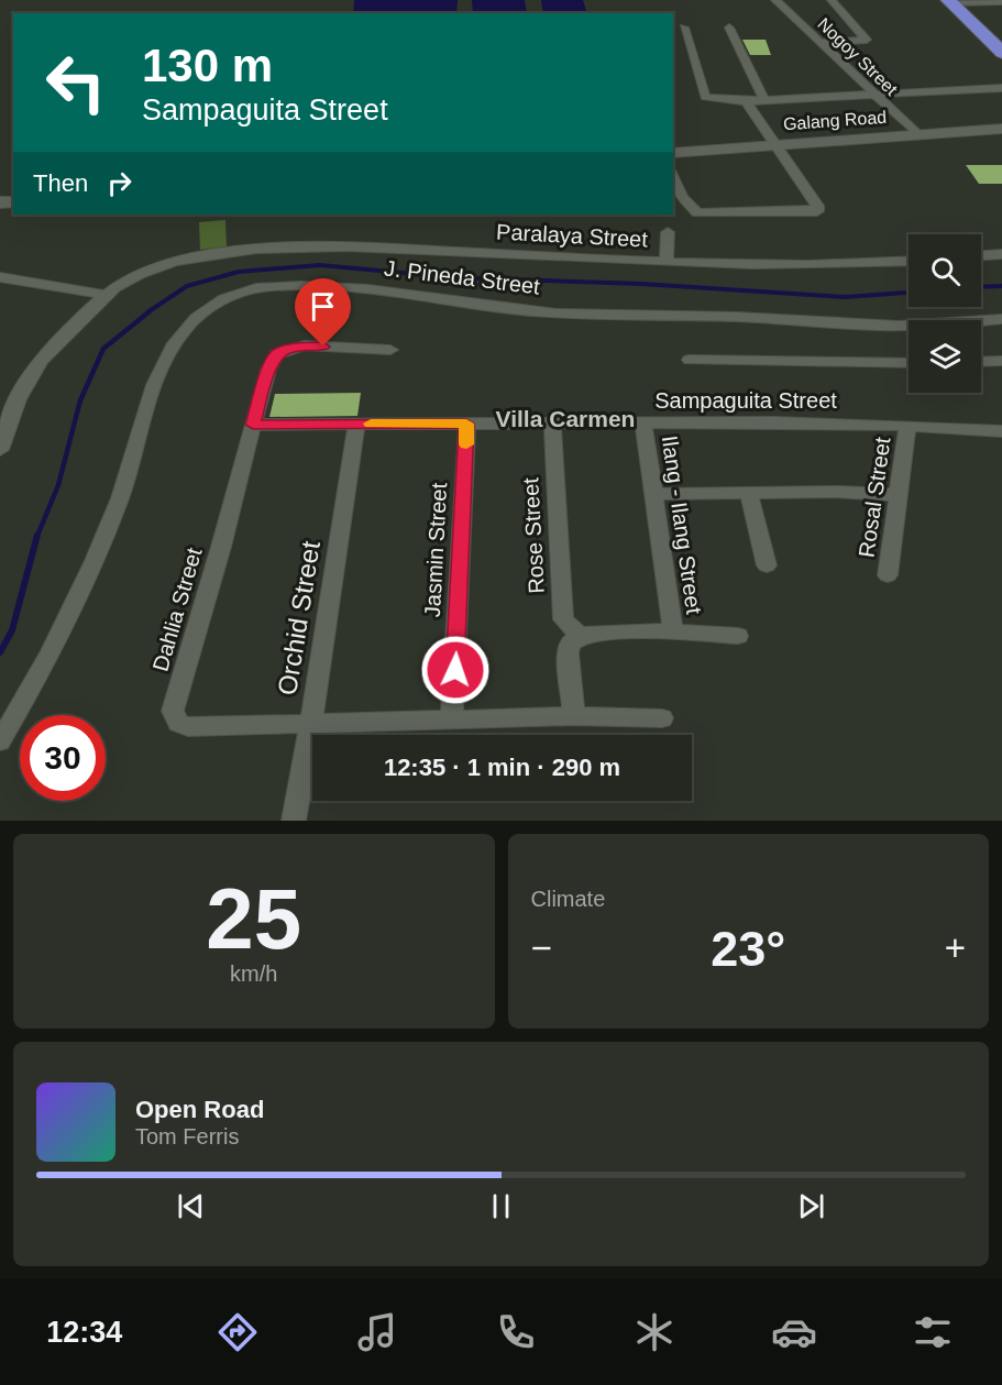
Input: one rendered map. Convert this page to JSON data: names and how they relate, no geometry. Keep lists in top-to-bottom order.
{
  "streets": {
    "street": [
      "Nogoy Street",
      "Galang Road",
      "Paralaya Street",
      "J. Pineda Street",
      "Sampaguita Street",
      "Rosal Street",
      "Ilang - Ilang Street",
      "Rose Street",
      "Jasmin Street",
      "Dahlia Street",
      "Orchid Street"
    ]
  },
  "crossings": [
    ["Nogoy Street", "Galang Road"],
    ["Sampaguita Street", "Rosal Street"],
    ["Sampaguita Street", "Ilang - Ilang Street"],
    ["Sampaguita Street", "Rose Street"],
    ["Sampaguita Street", "Jasmin Street"],
    ["Sampaguita Street", "Dahlia Street"],
    ["Sampaguita Street", "Orchid Street"],
    ["Jasmin Street", "Dahlia Street"],
    ["Dahlia Street", "Orchid Street"]
  ],
  "districts": ["Villa Carmen"],
  "page": {
    "turn": ["130 m", "Sampaguita Street"],
    "then": "Then",
    "limit": "30",
    "trip": "12:35 · 1 min · 290 m",
    "tile": [
      ["25", "km/h"],
      "Climate"
    ],
    "heat": ["−", "23°", "+"],
    "song": ["Open Road", "Tom Ferris"],
    "tabs": "12:34"
  }
}
